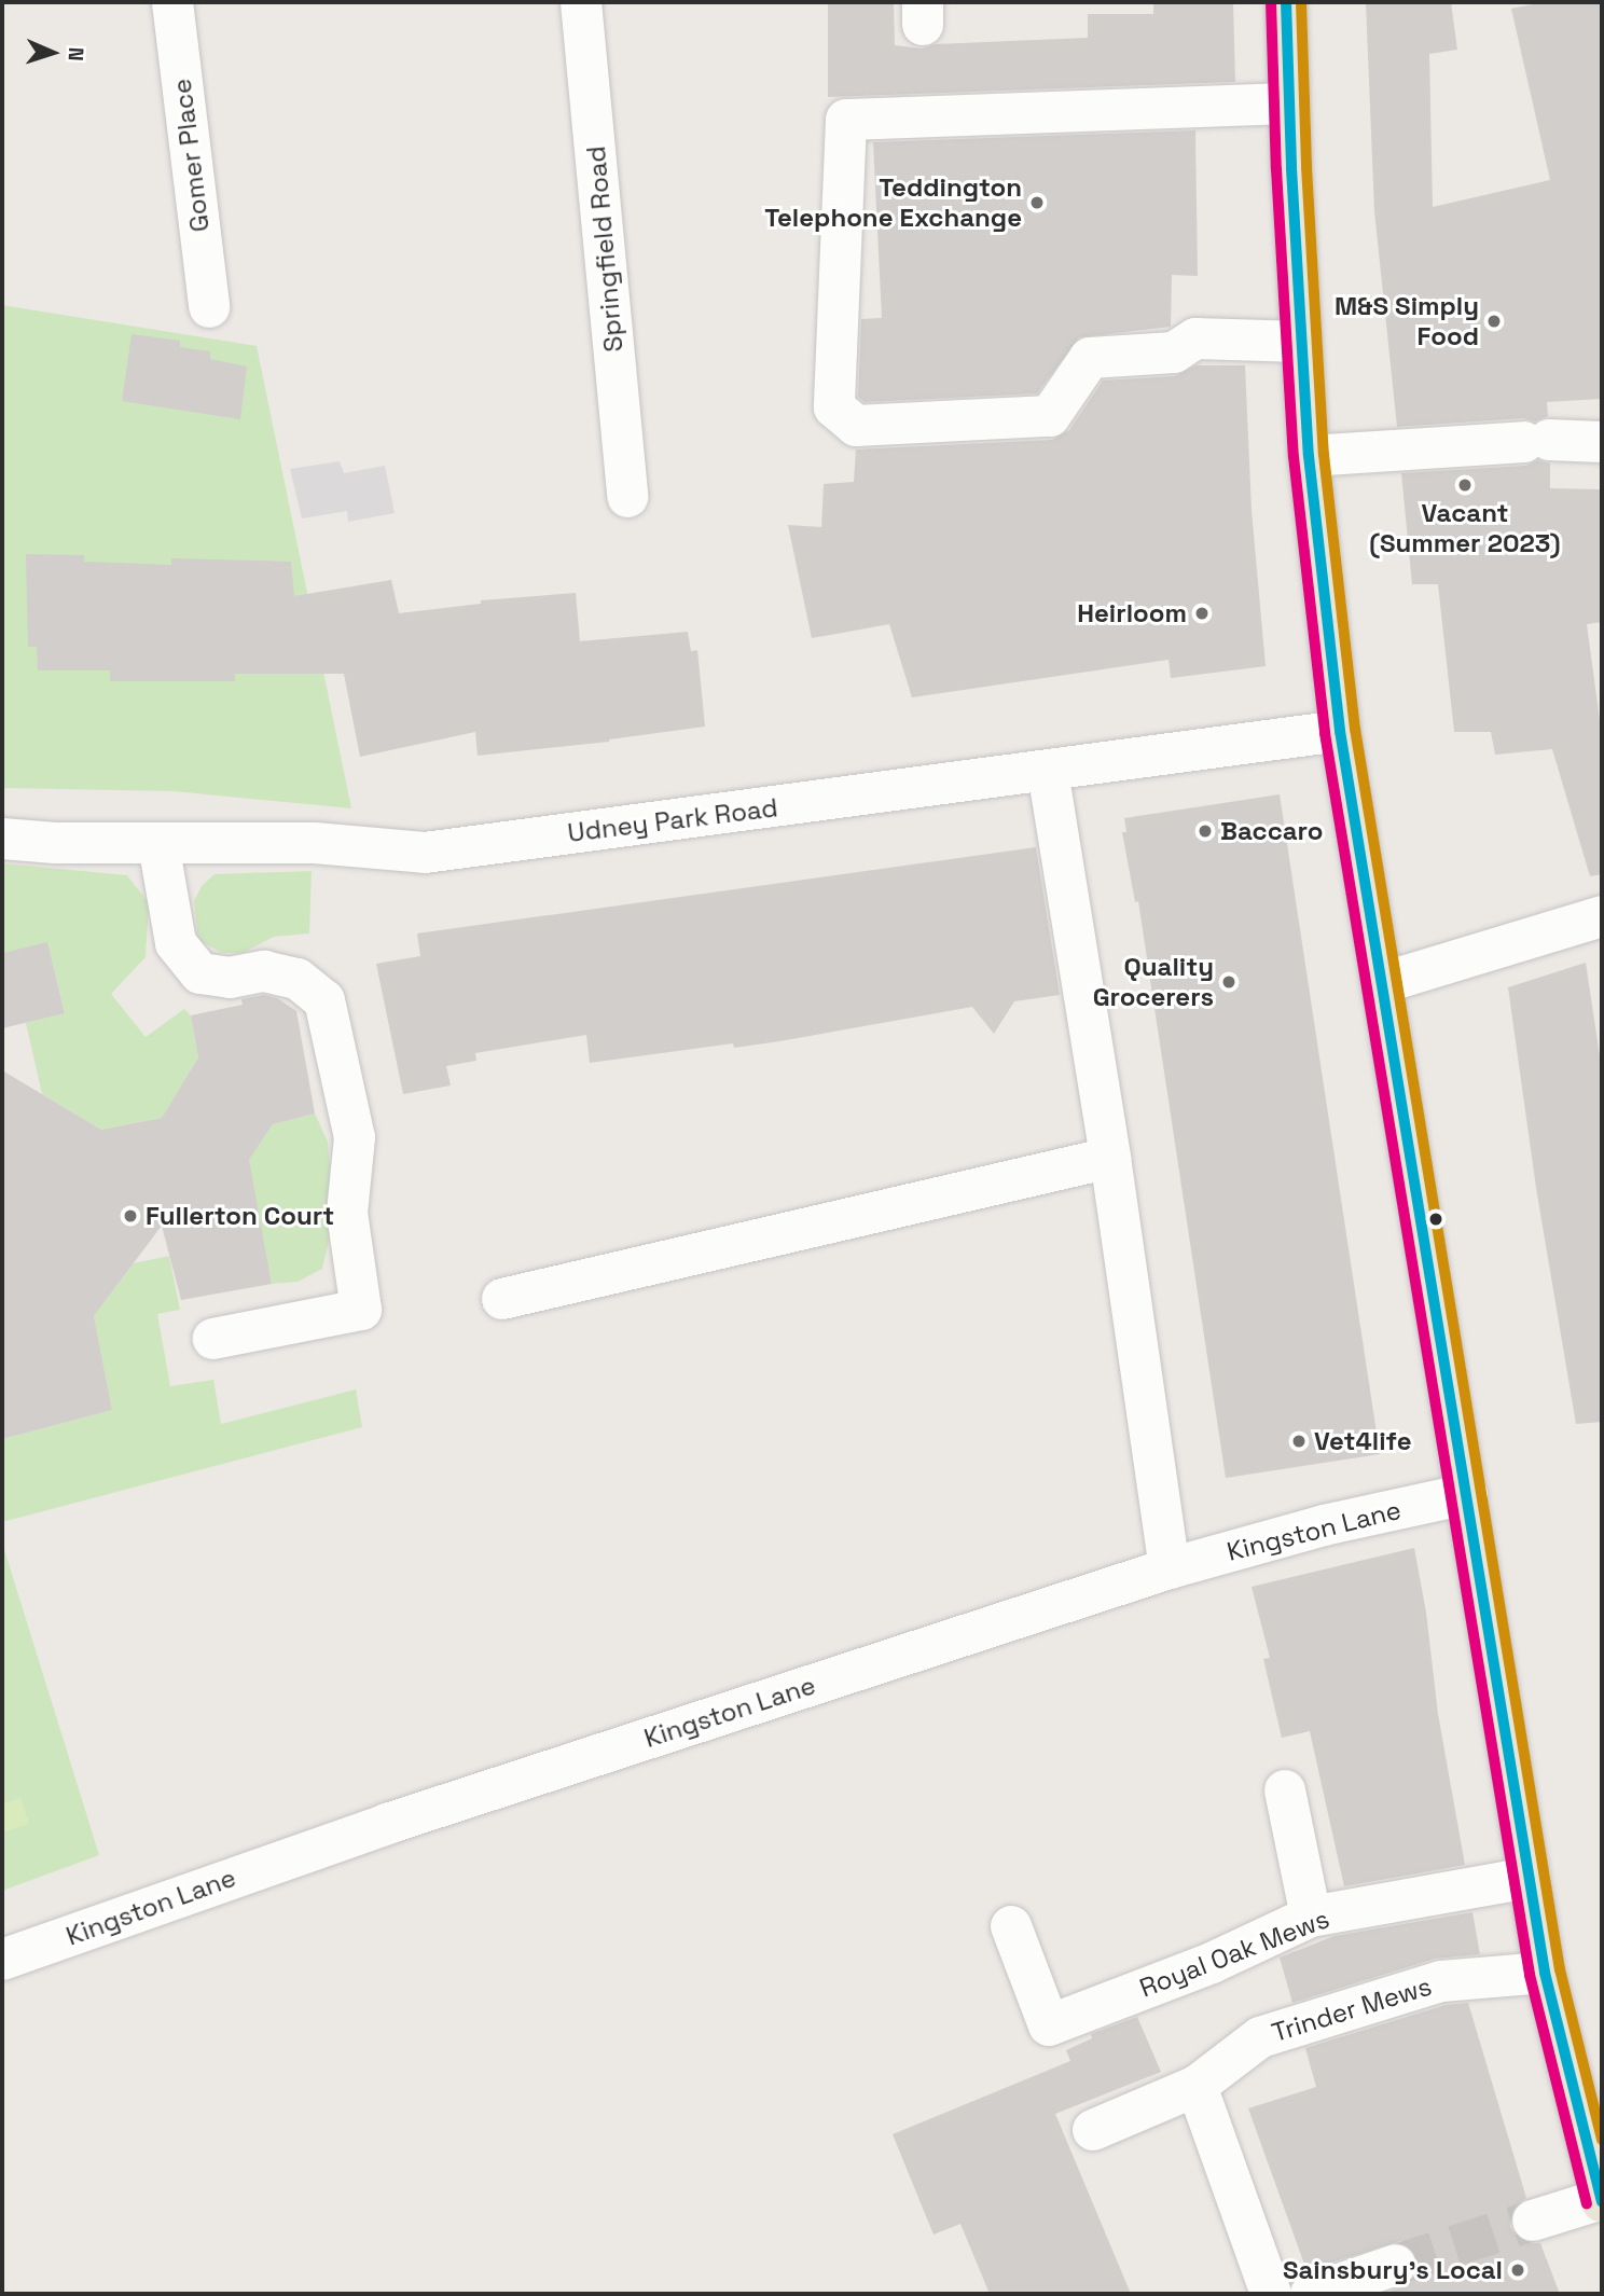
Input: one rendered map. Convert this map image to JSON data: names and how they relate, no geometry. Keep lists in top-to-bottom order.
{
  "streets": {
    "street": [
      "Gomer Place",
      "Springfield Road",
      "Udney Park Road",
      "Kingston Lane",
      "Royal Oak Mews",
      "Trinder Mews"
    ]
  },
  "places": [
    "Teddington Telephone Exchange",
    "M&S Simply Food",
    "Vacant (Summer 2023)",
    "Heirloom",
    "Baccaro",
    "Quality Grocerers",
    "Fullerton Court",
    "Vet4life",
    "Sainsbury's Local"
  ],
  "north": "right"
}
